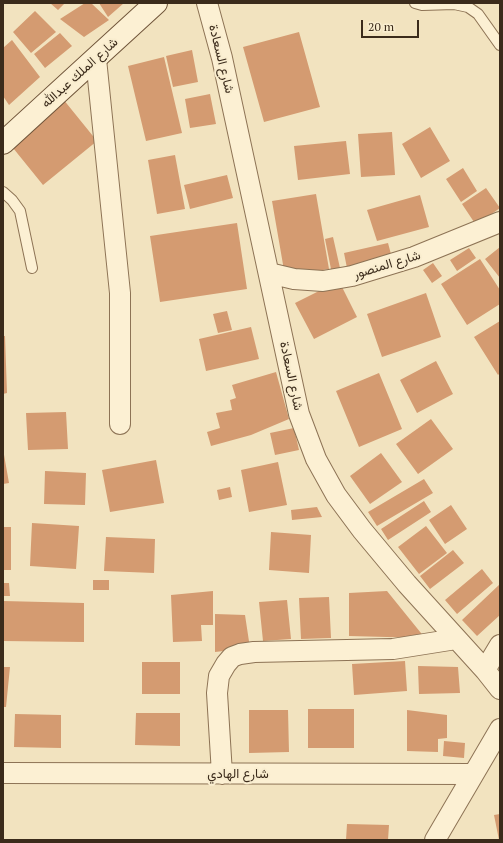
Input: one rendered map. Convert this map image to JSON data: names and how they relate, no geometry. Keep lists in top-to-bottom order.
{
  "streets": {
    "main road": ["شارع الملك عبدالله"],
    "street": ["شارع السعادة", "شارع المنصور", "شارع الهادي"]
  },
  "crossings": [
    ["شارع السعادة", "شارع المنصور"]
  ],
  "scale_bar": "20 m"
}
